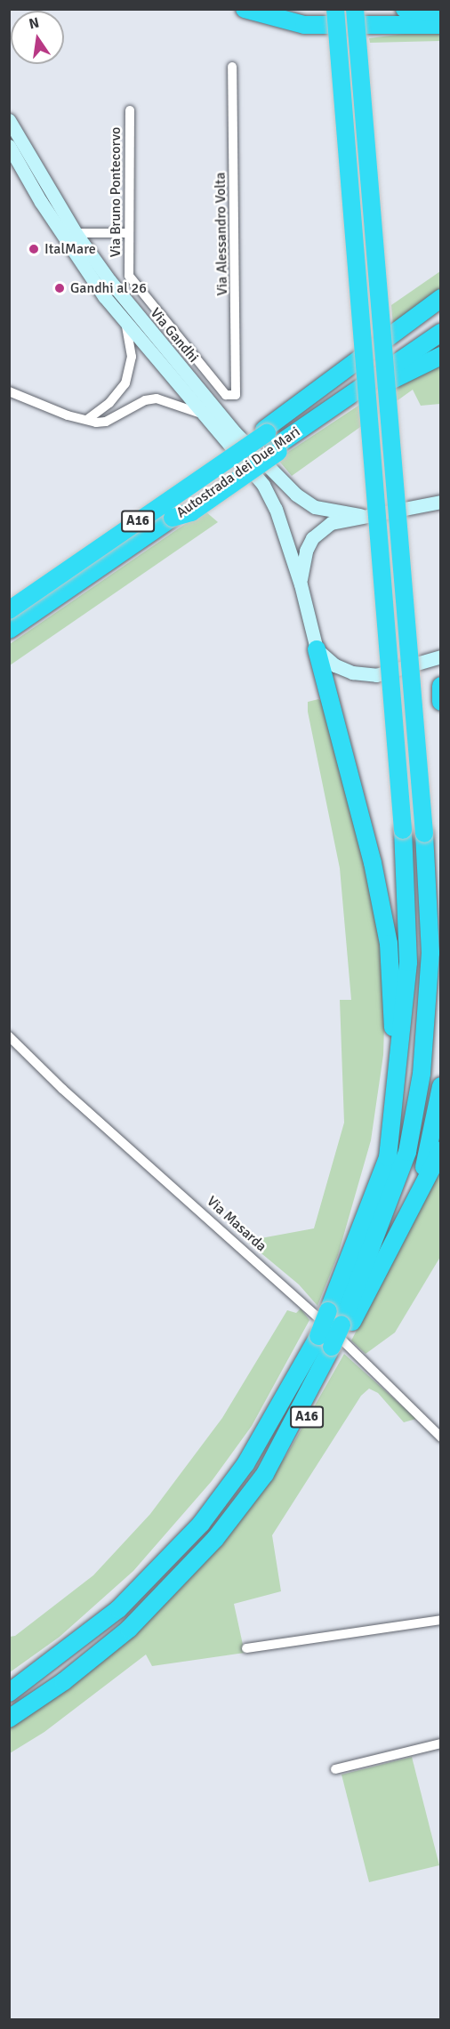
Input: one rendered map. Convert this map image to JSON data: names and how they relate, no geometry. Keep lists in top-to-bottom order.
{
  "streets": {
    "highway": ["Autostrada dei Due Mari", "A16"],
    "street": [
      "Via Bruno Pontecorvo",
      "Via Alessandro Volta",
      "Via Gandhi",
      "Via Masarda"
    ]
  },
  "crossings": [
    ["Via Bruno Pontecorvo", "Via Alessandro Volta"]
  ],
  "places": ["ItalMare", "Gandhi al 26"],
  "north": "top"
}
